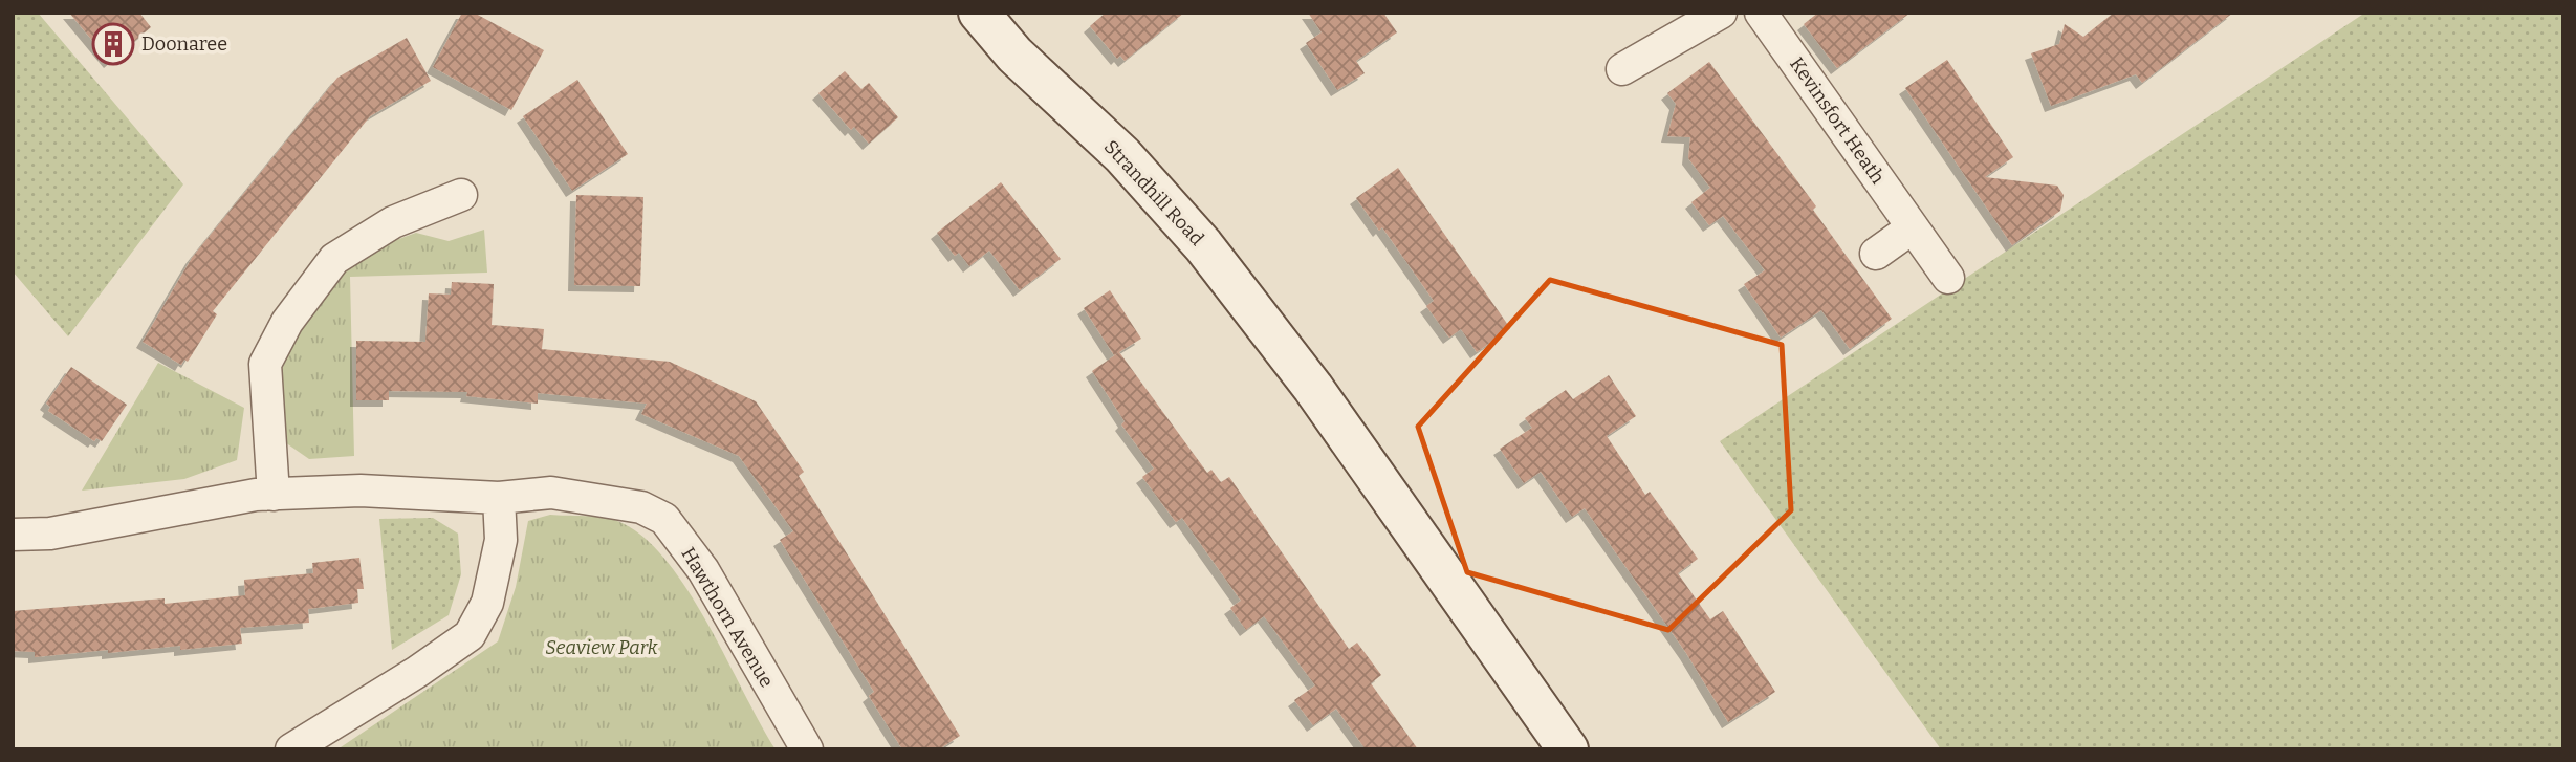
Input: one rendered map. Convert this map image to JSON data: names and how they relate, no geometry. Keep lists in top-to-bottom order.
{
  "streets": {
    "main road": ["Strandhill Road"],
    "street": ["Kevinsfort Heath", "Hawthorn Avenue"]
  },
  "parks": ["Seaview Park"],
  "places": {
    "building": ["Doonaree"]
  }
}
